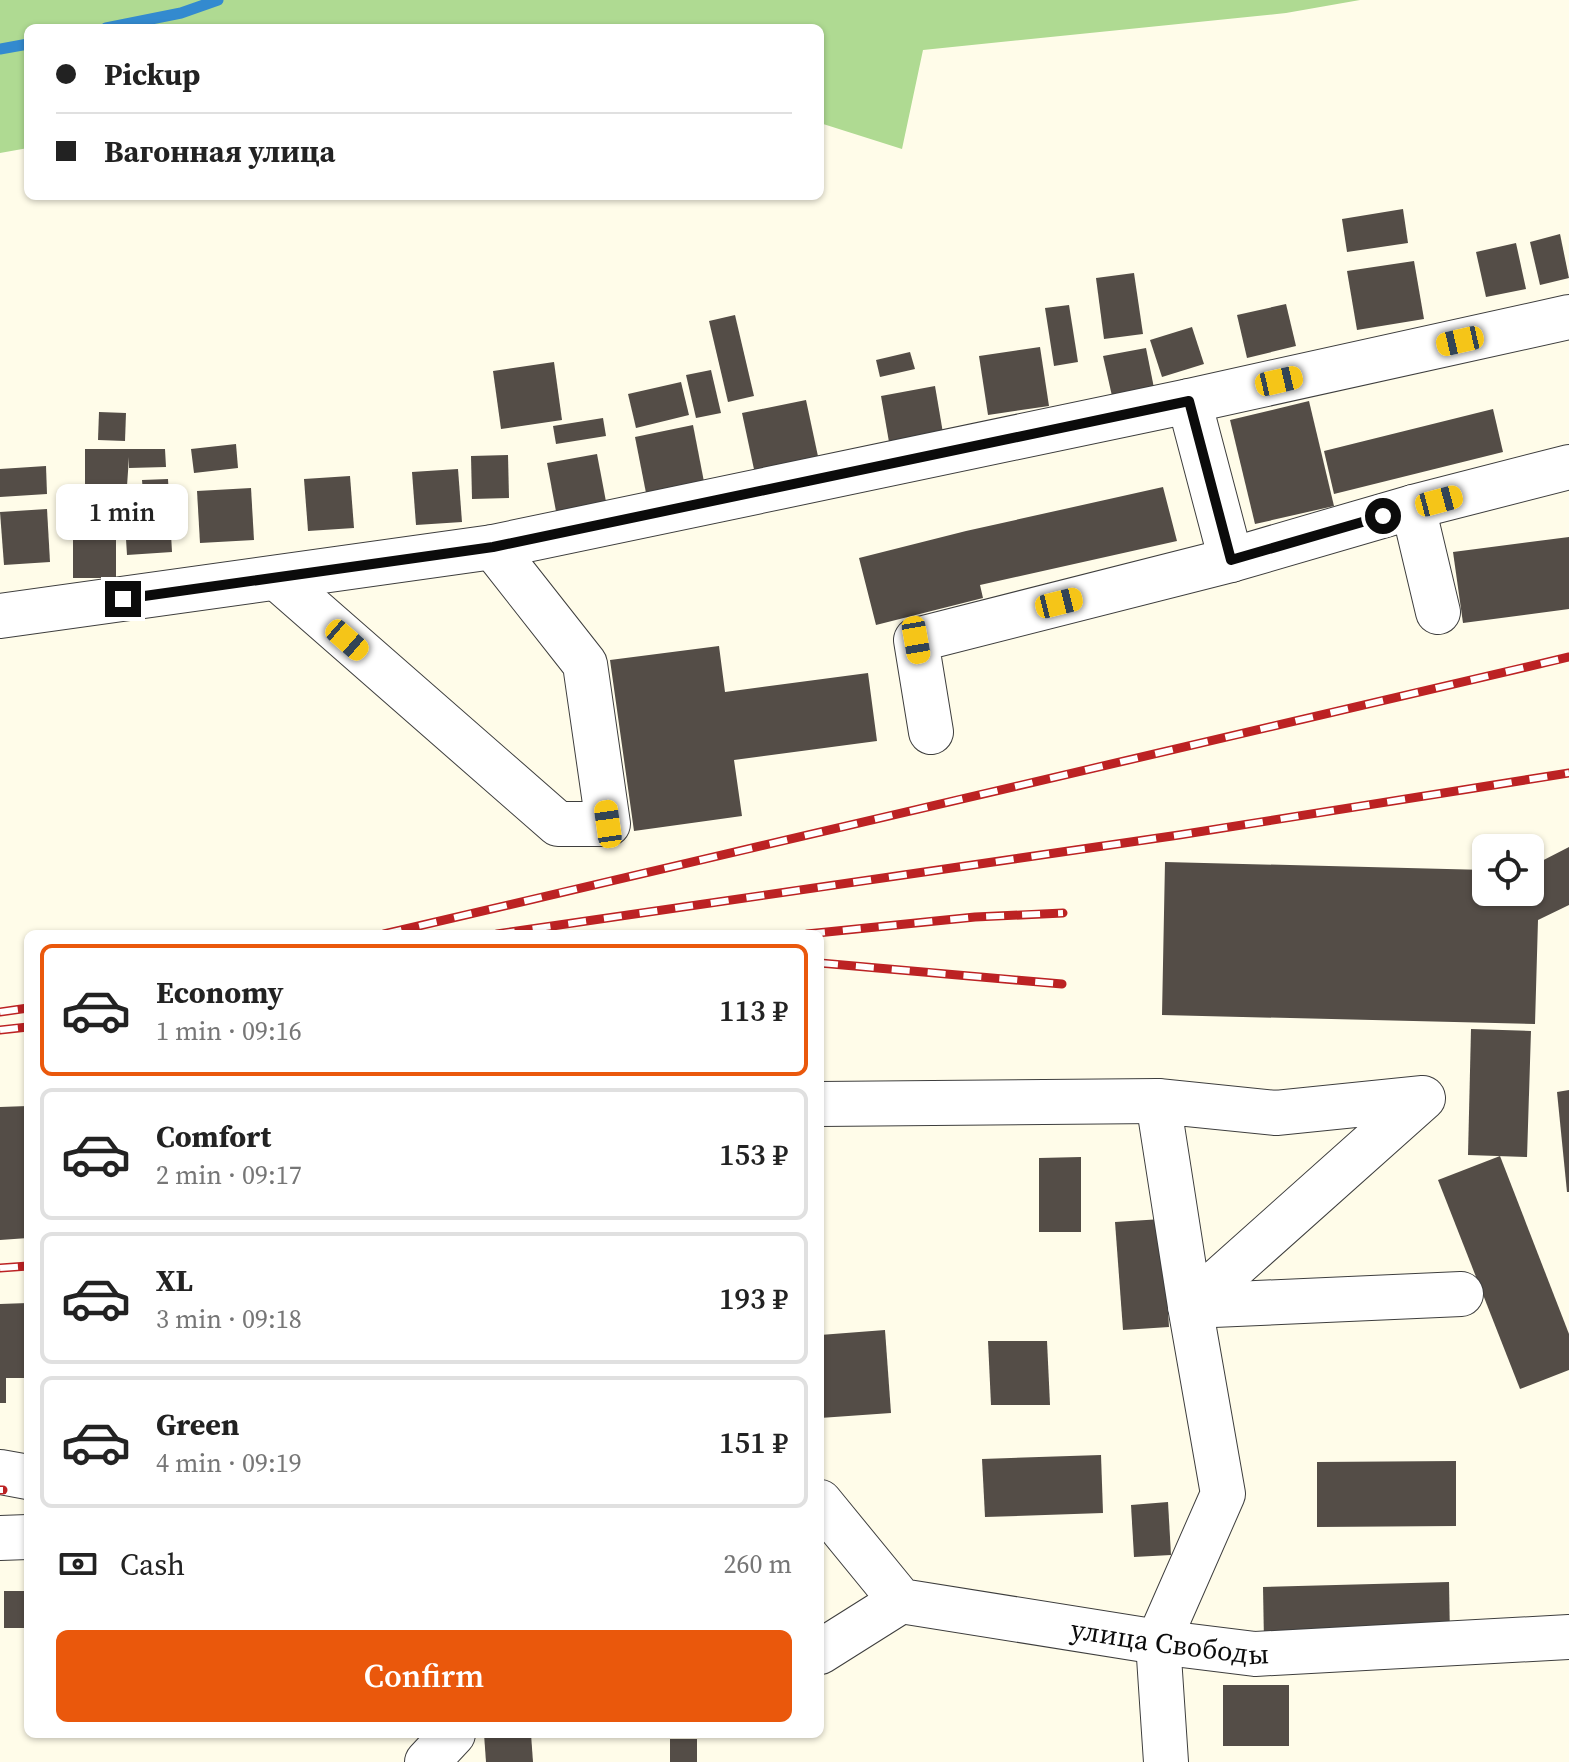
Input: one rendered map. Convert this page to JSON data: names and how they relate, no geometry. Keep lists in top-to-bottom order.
{
  "streets": {
    "street": ["улица Свободы"]
  },
  "page": {
    "banner": ["Pickup", "Вагонная улица"],
    "bubble": "1 min",
    "list": [
      {
        "name": "Economy",
        "note": "1 min · 09:16",
        "value": "113 ₽"
      },
      {
        "name": "Comfort",
        "note": "2 min · 09:17",
        "value": "153 ₽"
      },
      {
        "name": "XL",
        "note": "3 min · 09:18",
        "value": "193 ₽"
      },
      {
        "name": "Green",
        "note": "4 min · 09:19",
        "value": "151 ₽"
      }
    ],
    "pay": ["Cash", "260 m"],
    "buttons": "Confirm"
  }
}
